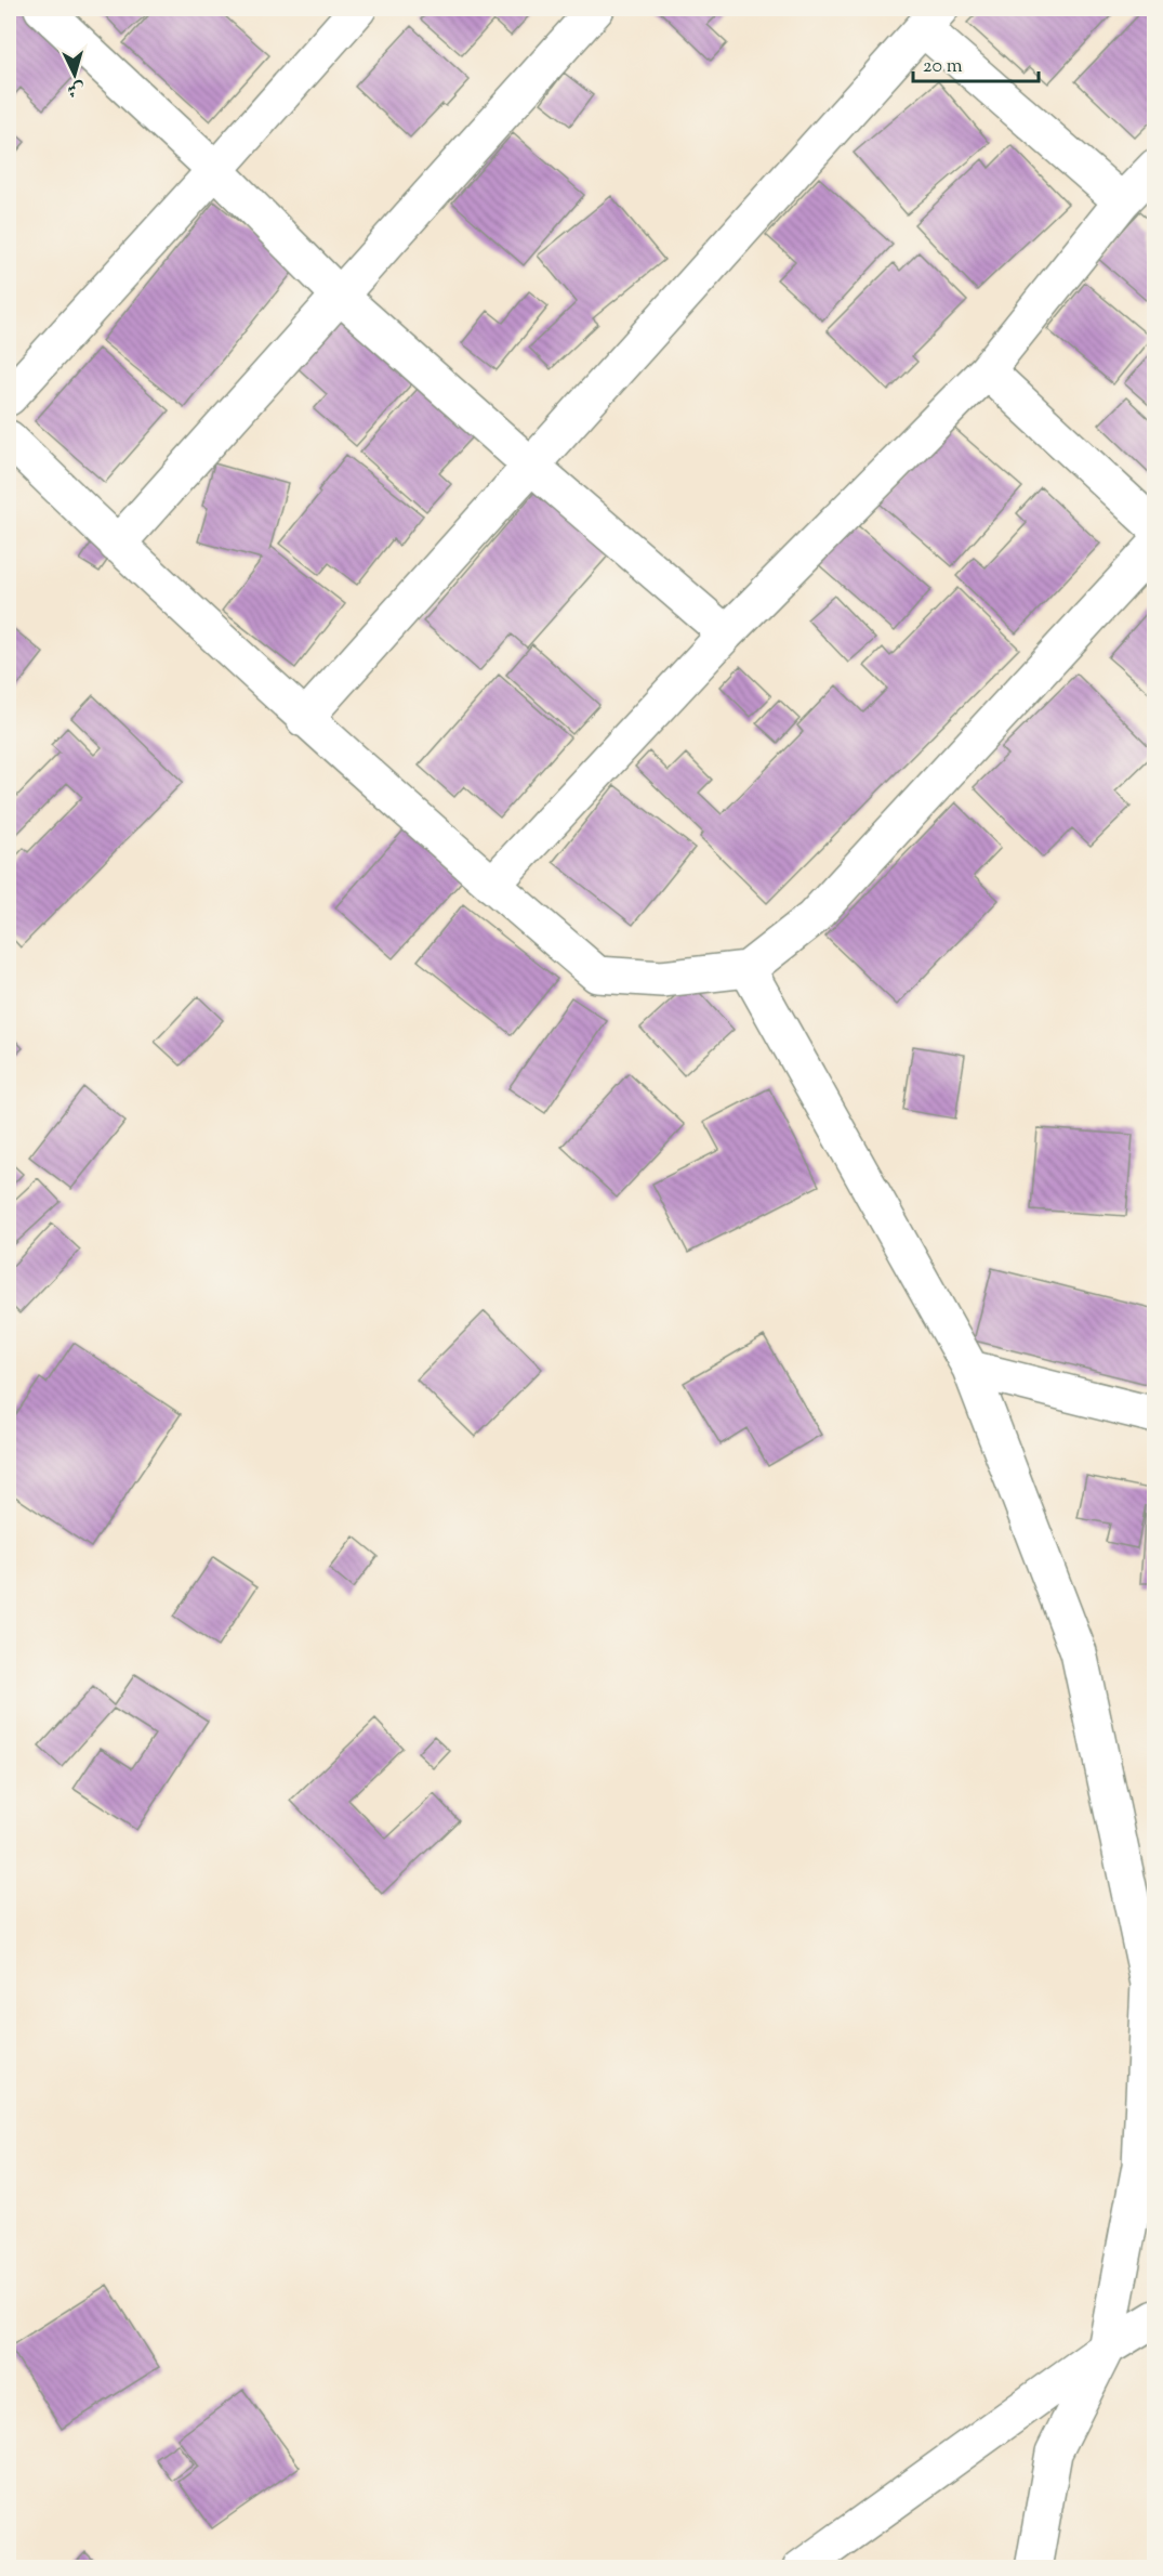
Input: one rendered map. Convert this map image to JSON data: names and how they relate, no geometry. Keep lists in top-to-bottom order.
{
  "scale_bar": "20 m",
  "north": "bottom"
}
